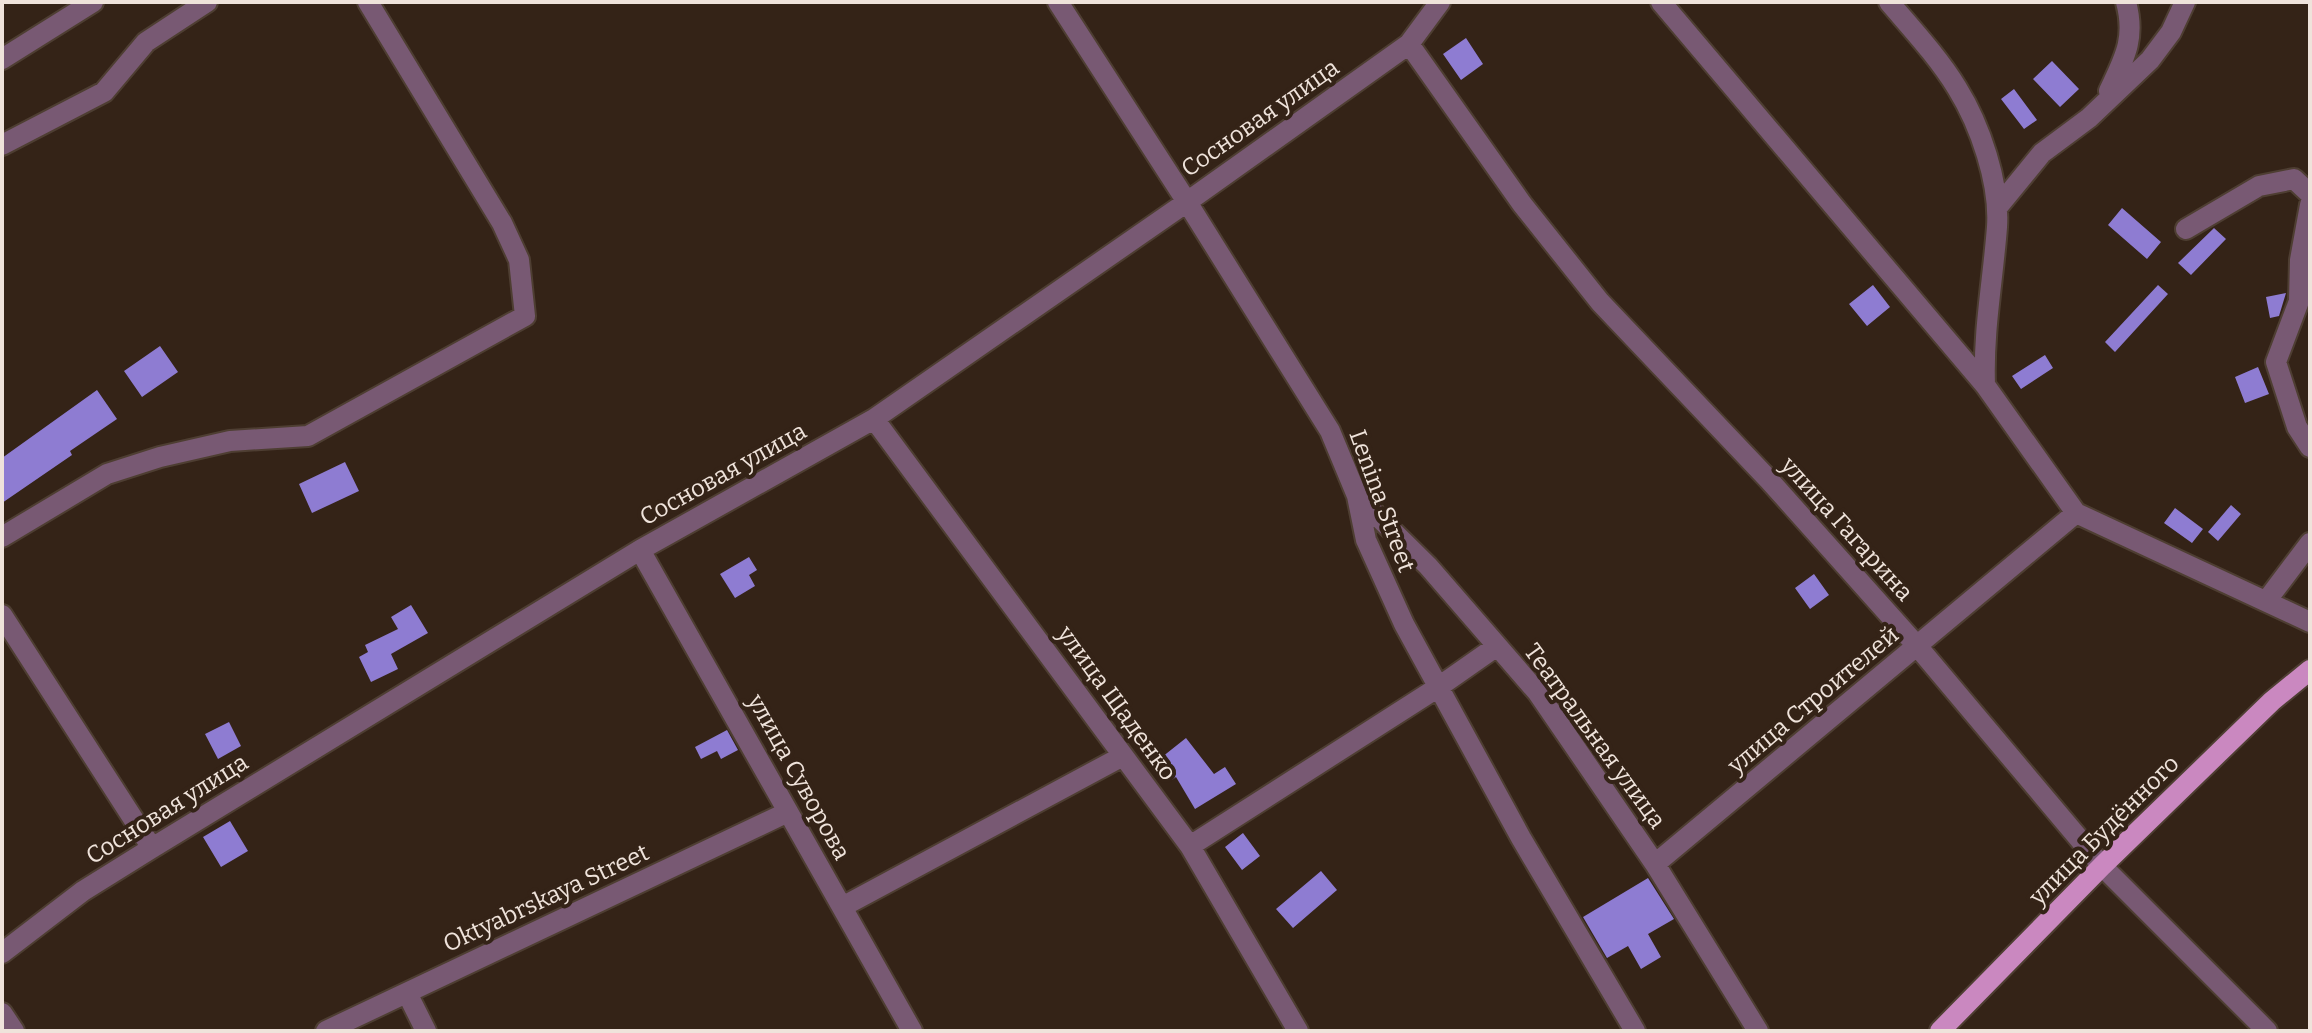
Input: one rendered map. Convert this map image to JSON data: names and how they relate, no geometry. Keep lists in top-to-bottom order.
{
  "streets": {
    "main road": ["улица Будённого"],
    "street": [
      "Сосновая улица",
      "Lenina Street",
      "улица Гагарина",
      "улица Строителей",
      "улица Щаденко",
      "Театральная улица",
      "улица Суворова",
      "Oktyabrskaya Street"
    ]
  },
  "crossings": [
    ["Сосновая улица", "Lenina Street"],
    ["Сосновая улица", "улица Гагарина"],
    ["Сосновая улица", "улица Щаденко"],
    ["Сосновая улица", "улица Суворова"],
    ["Lenina Street", "Театральная улица"],
    ["улица Гагарина", "улица Строителей"],
    ["улица Гагарина", "улица Будённого"],
    ["улица Строителей", "Театральная улица"],
    ["улица Суворова", "Oktyabrskaya Street"]
  ]
}
